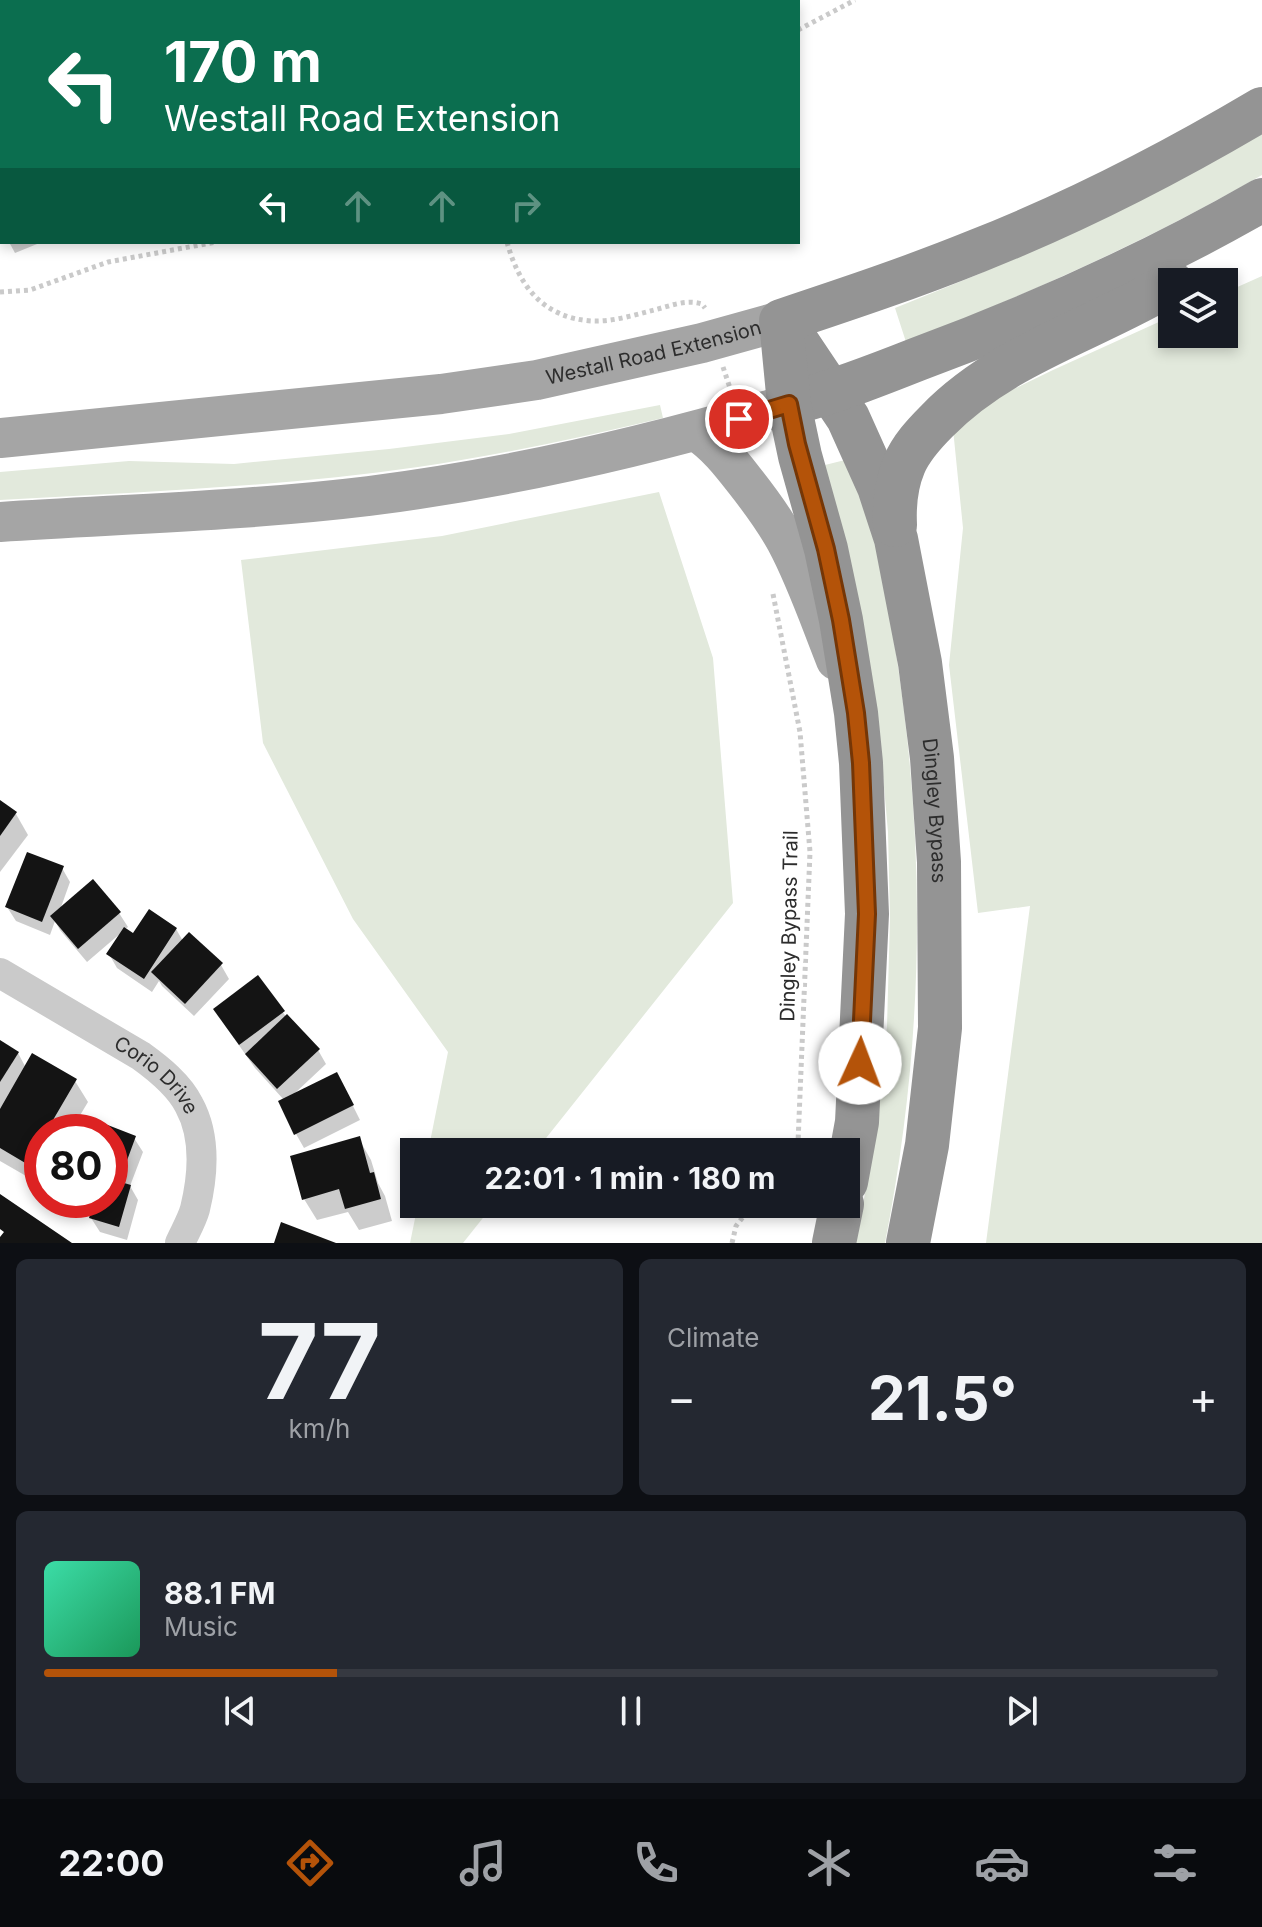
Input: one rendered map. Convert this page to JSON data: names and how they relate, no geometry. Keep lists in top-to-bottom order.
{
  "streets": {
    "highway": ["Westall Road Extension", "Dingley Bypass"],
    "street": ["Corio Drive"],
    "path": ["Dingley Bypass Trail"]
  },
  "crossings": [
    ["Westall Road Extension", "Dingley Bypass"]
  ],
  "page": {
    "turn": ["170 m", "Westall Road Extension"],
    "limit": "80",
    "trip": "22:01 · 1 min · 180 m",
    "tile": [
      ["77", "km/h"],
      "Climate"
    ],
    "heat": ["−", "21.5°", "+"],
    "song": ["88.1 FM", "Music"],
    "tabs": "22:00"
  }
}
